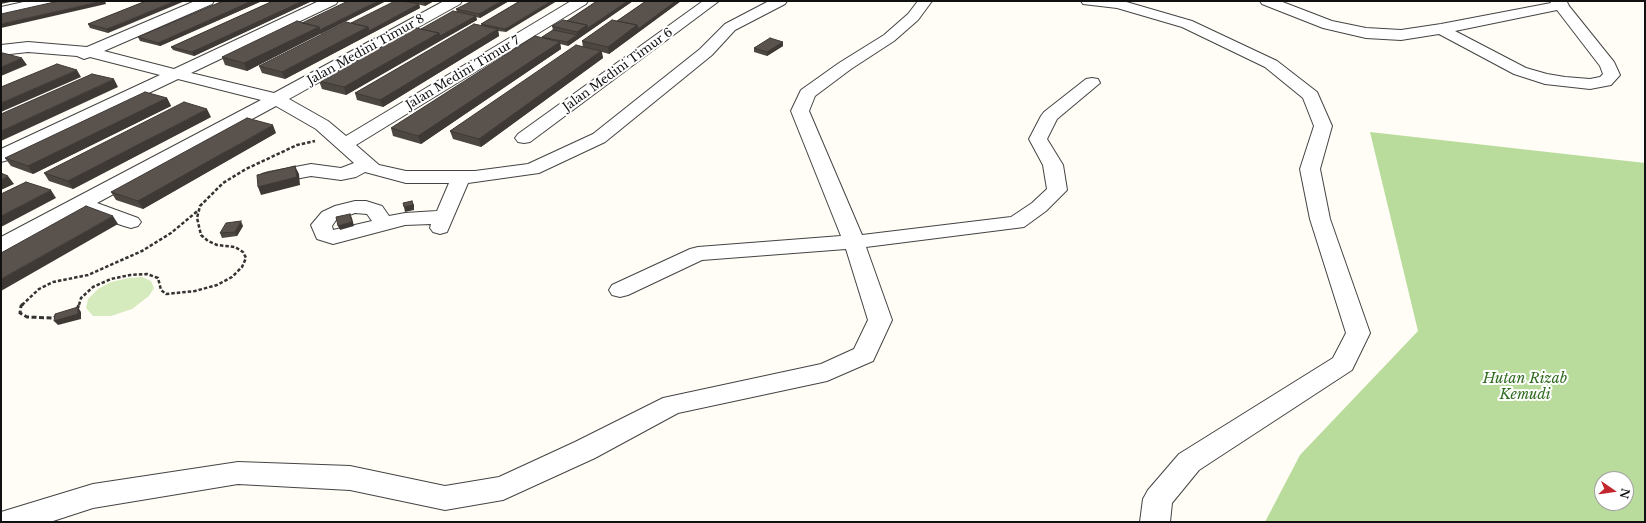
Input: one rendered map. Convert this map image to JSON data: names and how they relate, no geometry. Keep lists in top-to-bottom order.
{
  "streets": {
    "street": ["Jalan Medini Timur 8", "Jalan Medini Timur 6", "Jalan Medini Timur 7"]
  },
  "parks": ["Hutan Rizab Kemudi"],
  "north": "right"
}
